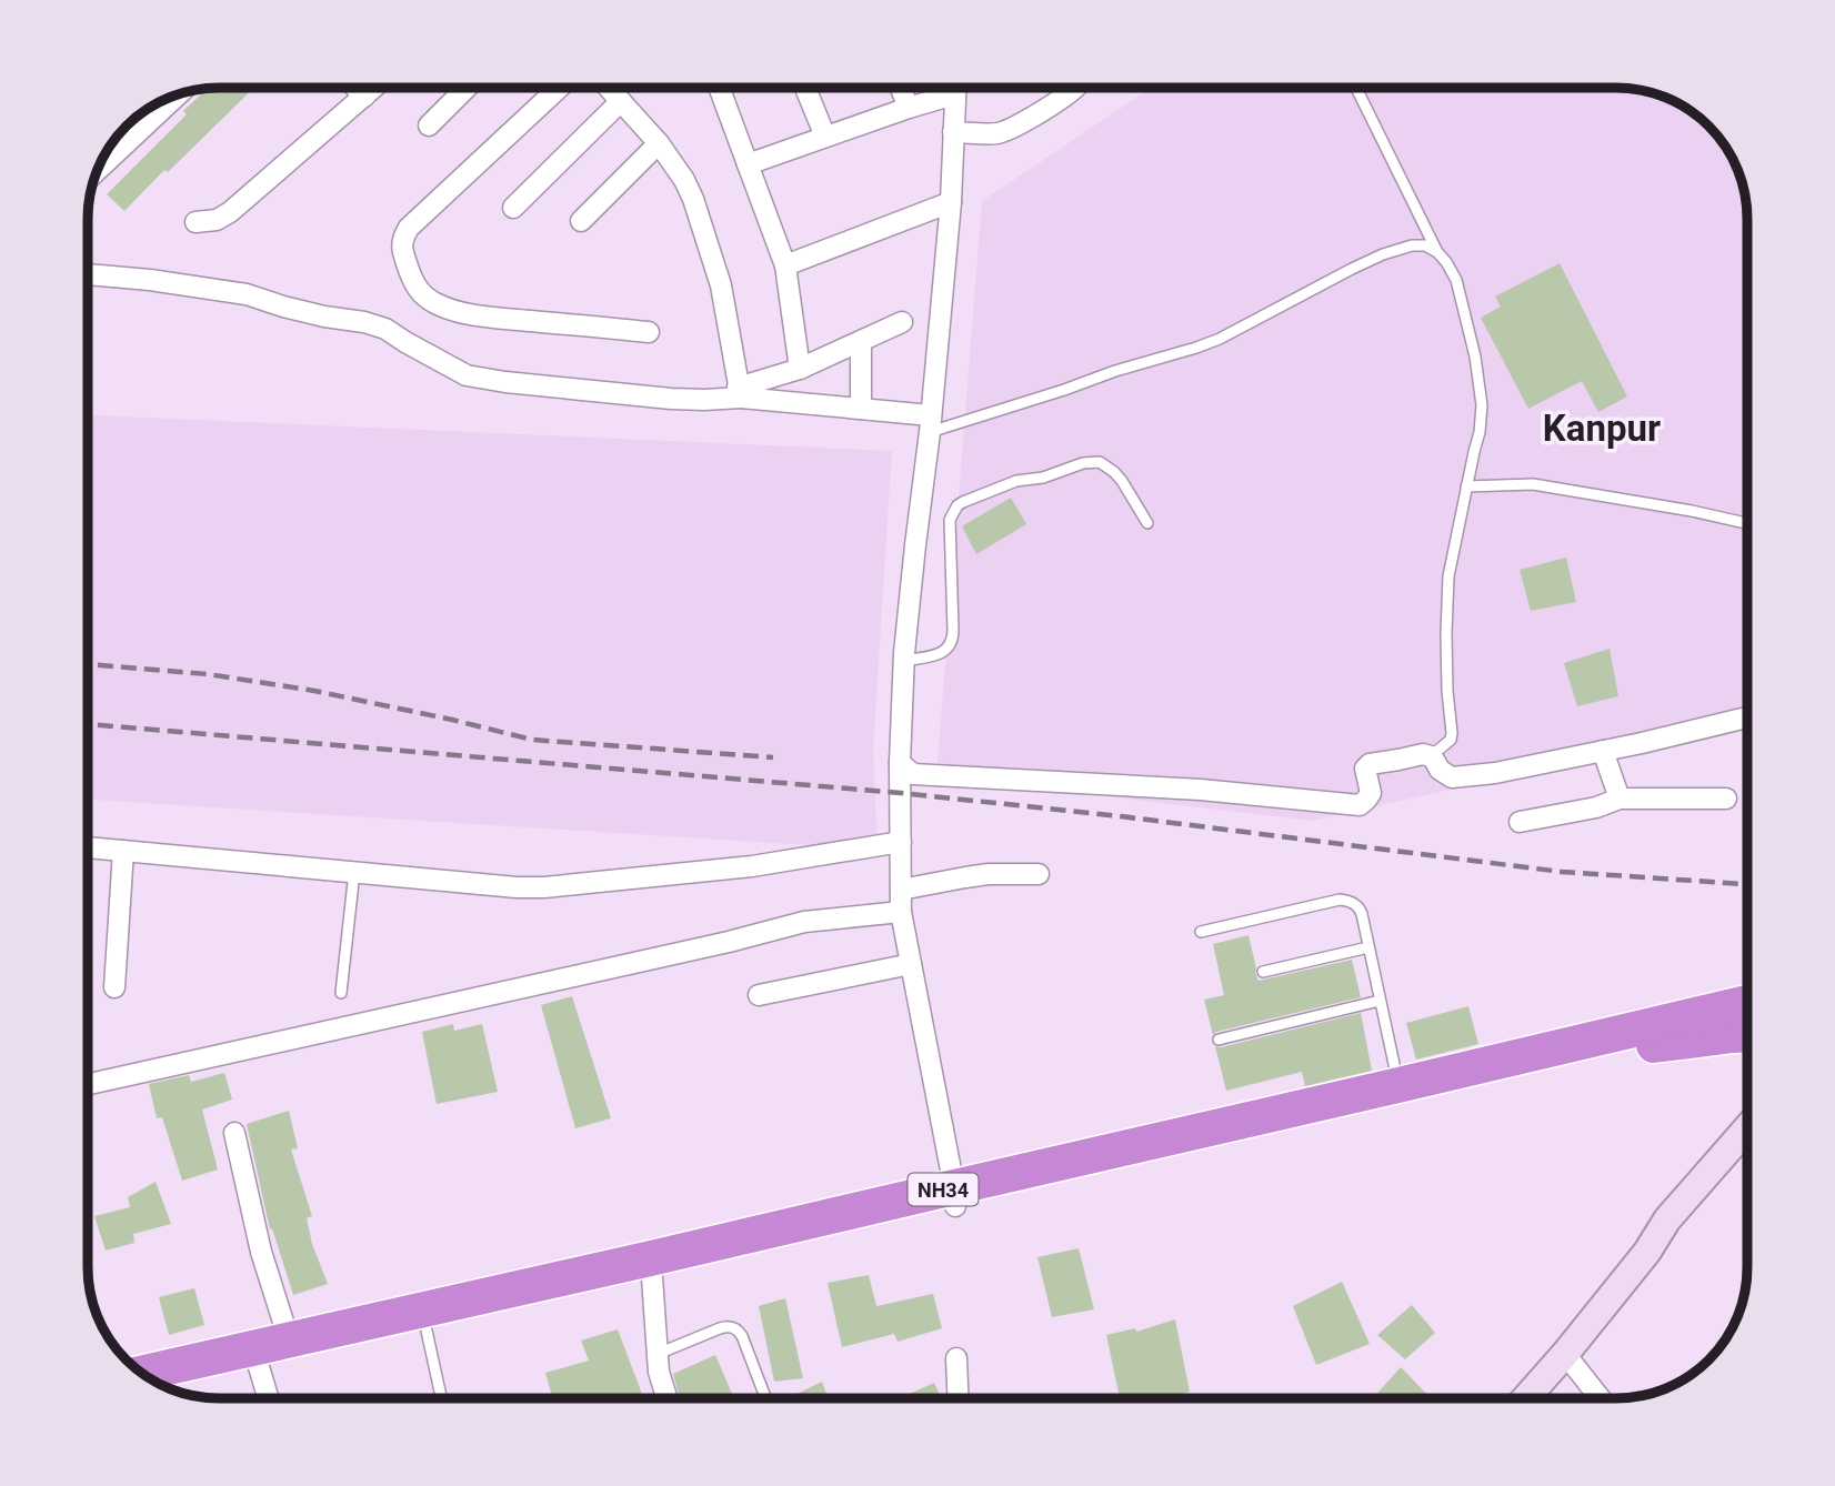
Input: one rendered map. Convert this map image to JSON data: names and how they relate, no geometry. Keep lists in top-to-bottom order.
{
  "streets": {
    "highway": ["NH34"]
  },
  "districts": ["Kanpur"]
}
